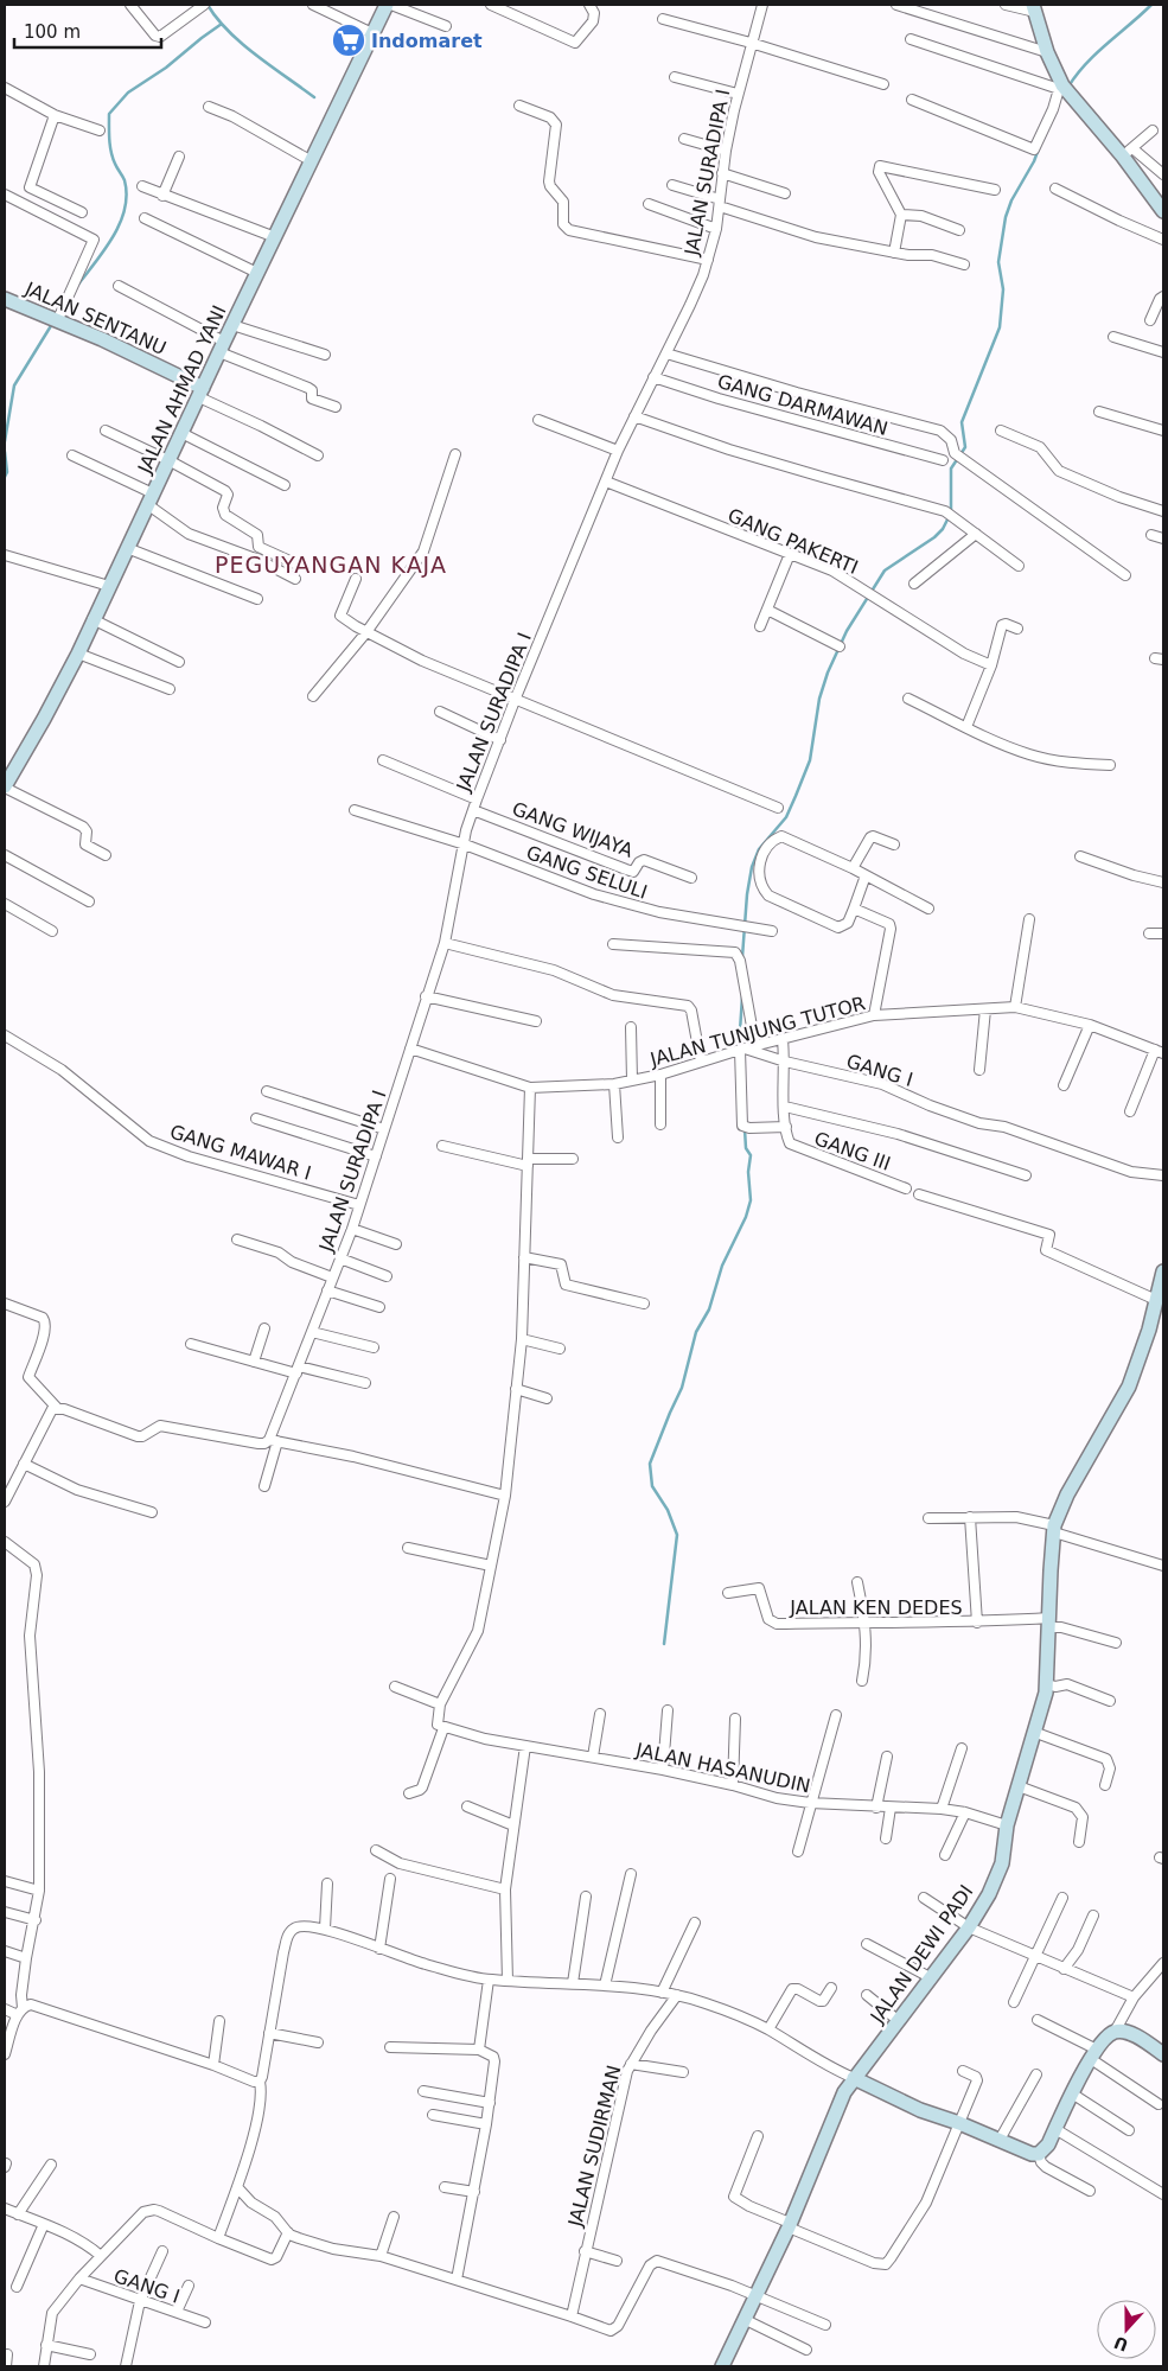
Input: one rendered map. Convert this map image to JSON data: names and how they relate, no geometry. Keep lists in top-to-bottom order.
{
  "streets": {
    "street": [
      "JALAN SURADIPA I",
      "JALAN SENTANU",
      "JALAN AHMAD YANI",
      "GANG DARMAWAN",
      "GANG PAKERTI",
      "GANG WIJAYA",
      "GANG SELULI",
      "JALAN TUNJUNG TUTOR",
      "GANG I",
      "GANG III",
      "GANG MAWAR I",
      "JALAN KEN DEDES",
      "JALAN HASANUDIN",
      "JALAN DEWI PADI",
      "JALAN SUDIRMAN"
    ]
  },
  "crossings": [
    ["JALAN SURADIPA I", "GANG DARMAWAN"],
    ["JALAN SURADIPA I", "GANG PAKERTI"],
    ["JALAN SURADIPA I", "GANG WIJAYA"],
    ["JALAN SURADIPA I", "GANG SELULI"],
    ["JALAN SURADIPA I", "GANG MAWAR I"],
    ["JALAN SENTANU", "JALAN AHMAD YANI"],
    ["JALAN TUNJUNG TUTOR", "GANG I"],
    ["JALAN KEN DEDES", "JALAN DEWI PADI"],
    ["JALAN HASANUDIN", "JALAN DEWI PADI"]
  ],
  "districts": ["PEGUYANGAN KAJA"],
  "places": {
    "supermarket": ["Indomaret"]
  },
  "scale_bar": "100 m",
  "north": "bottom"
}
